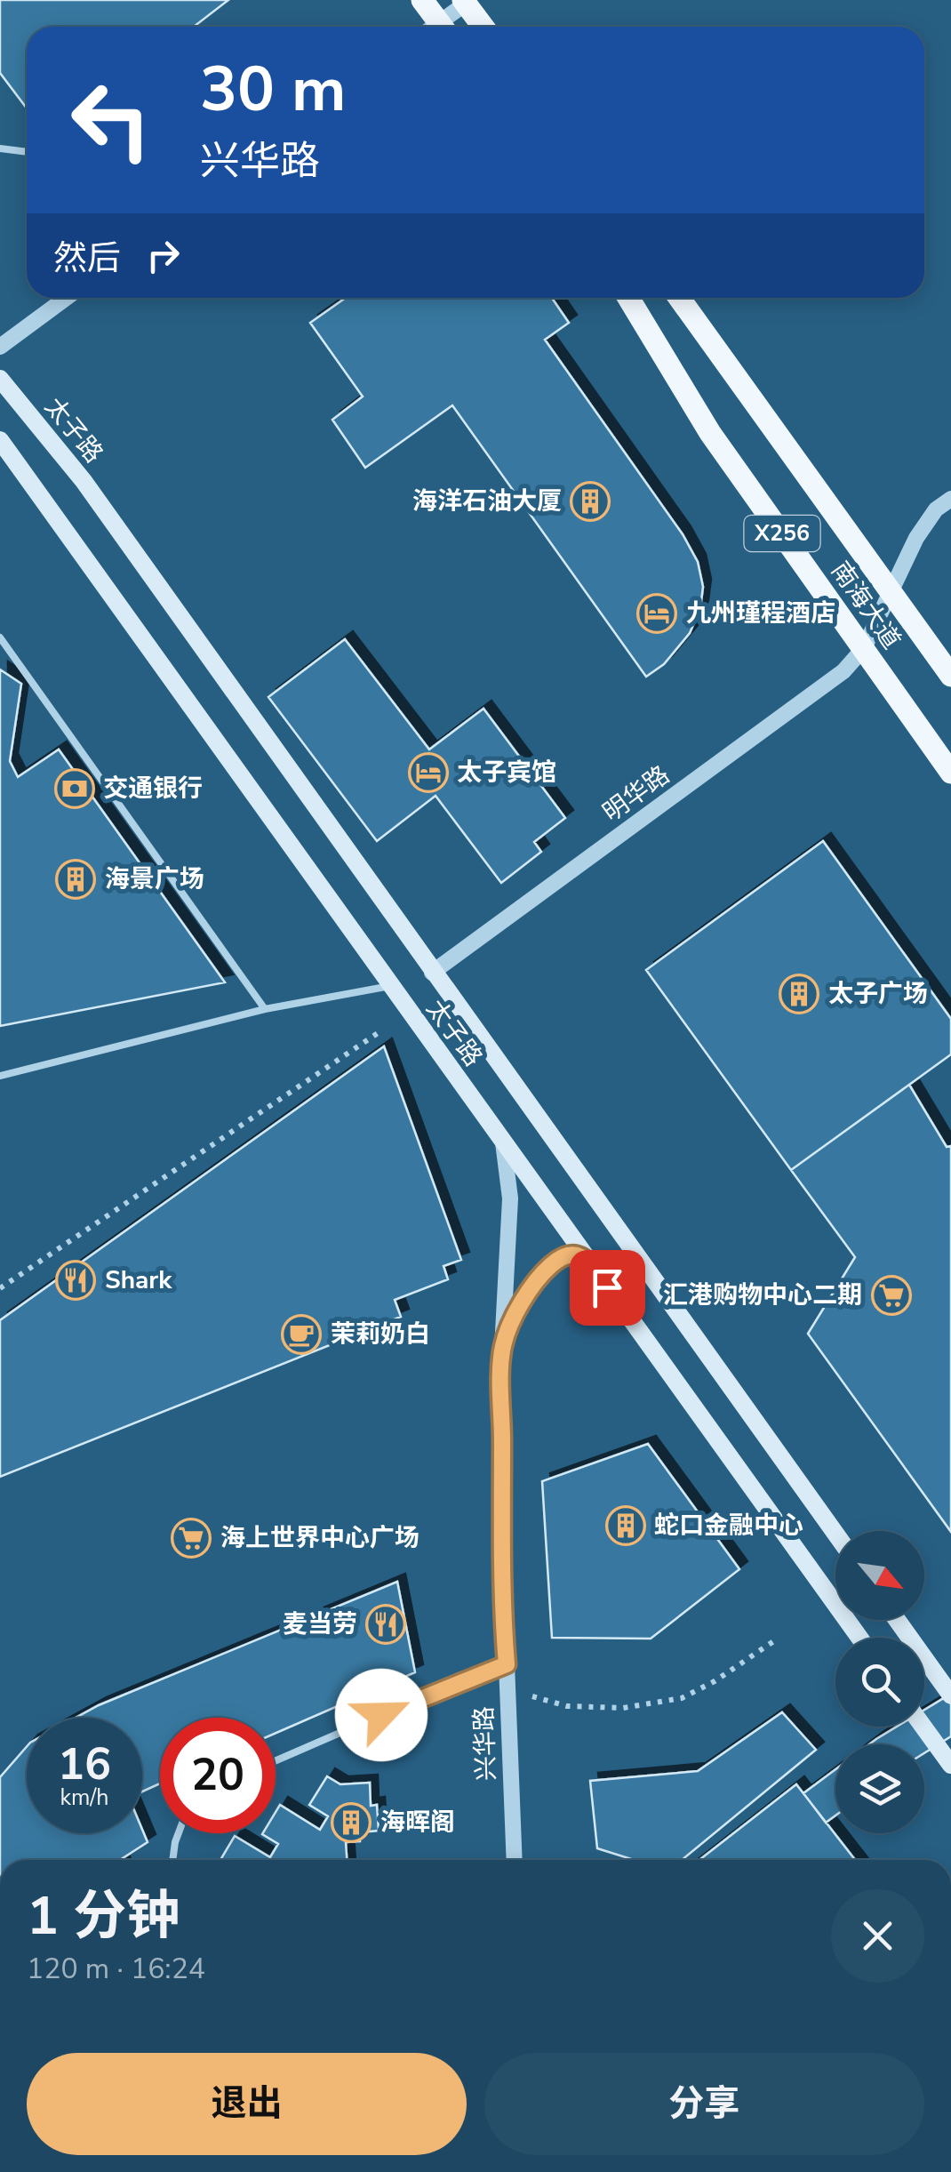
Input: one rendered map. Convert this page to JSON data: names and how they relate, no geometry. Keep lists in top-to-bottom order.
{
  "streets": {
    "main road": ["太子路", "X256", "南海大道"],
    "street": ["明华路", "兴华路"]
  },
  "crossings": [
    ["太子路", "明华路"],
    ["太子路", "兴华路"],
    ["南海大道", "明华路"]
  ],
  "places": {
    "building": [
      "海洋石油大厦",
      "海景广场",
      "太子广场",
      "蛇口金融中心",
      "海晖阁"
    ],
    "hotel": ["九州瑾程酒店", "太子宾馆"],
    "bank": ["交通银行"],
    "restaurant": ["Shark", "麦当劳"],
    "supermarket": ["汇港购物中心二期", "海上世界中心广场"],
    "cafe": ["茉莉奶白"]
  },
  "north": "bottom right",
  "page": {
    "turn": ["30 m", "兴华路"],
    "then": "然后",
    "speed": "16 km/h",
    "limit": "20",
    "heading": ["1 分钟", "120 m · 16:24"],
    "buttons": ["退出", "分享"]
  }
}
